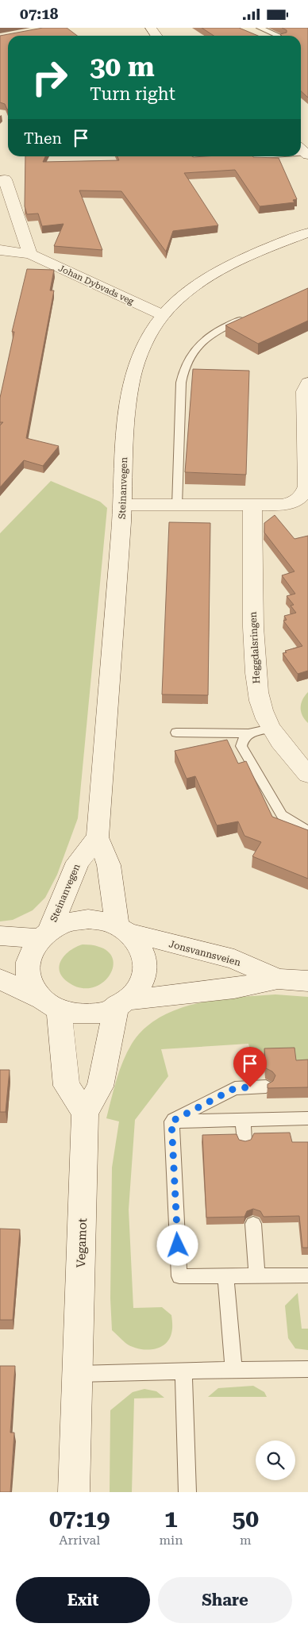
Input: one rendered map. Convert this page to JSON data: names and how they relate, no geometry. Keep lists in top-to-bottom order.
{
  "streets": {
    "main road": [
      "Johan Dybvads veg",
      "Steinanvegen",
      "Heggdalsringen",
      "Jonsvannsveien",
      "Vegamot"
    ]
  },
  "crossings": [
    ["Johan Dybvads veg", "Steinanvegen"],
    ["Steinanvegen", "Jonsvannsveien"],
    ["Steinanvegen", "Vegamot"],
    ["Jonsvannsveien", "Vegamot"]
  ],
  "page": {
    "status": "07:18",
    "turn": ["30 m", "Turn right"],
    "then": "Then",
    "eta": [
      "07:19",
      "Arrival",
      "1",
      "min",
      "50",
      "m"
    ],
    "buttons": ["Exit", "Share"]
  }
}
